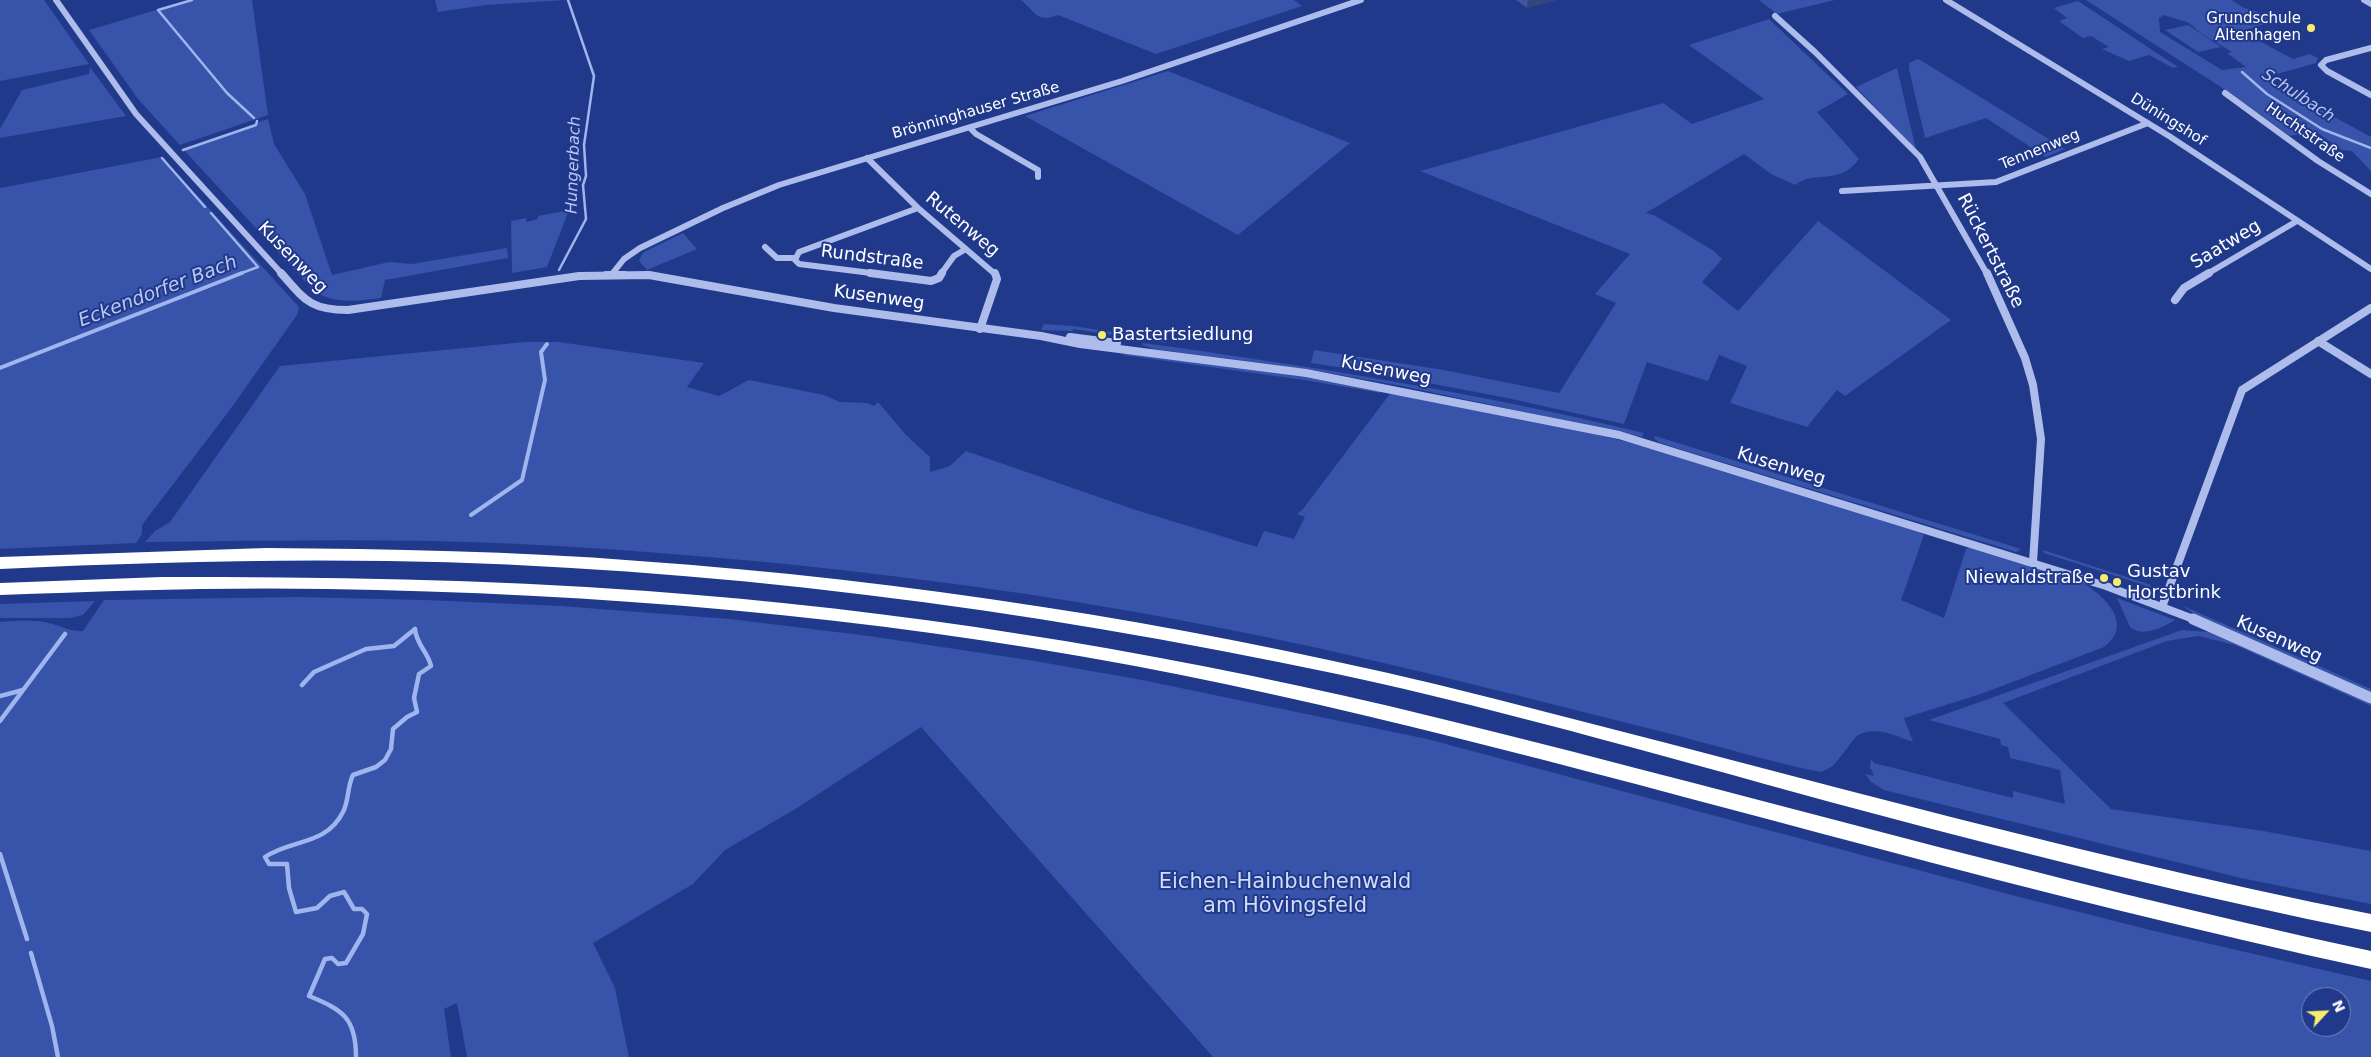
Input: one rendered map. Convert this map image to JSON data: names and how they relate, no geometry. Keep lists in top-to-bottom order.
{
  "streets": {
    "street": [
      "Brönninghauser Straße",
      "Düningshof",
      "Huchtstraße",
      "Tennenweg",
      "Rutenweg",
      "Saatweg",
      "Rückertstraße",
      "Kusenweg",
      "Rundstraße"
    ]
  },
  "crossings": [
    ["Brönninghauser Straße", "Rutenweg"],
    ["Brönninghauser Straße", "Kusenweg"],
    ["Düningshof", "Tennenweg"],
    ["Düningshof", "Saatweg"],
    ["Tennenweg", "Rückertstraße"],
    ["Rutenweg", "Kusenweg"],
    ["Rutenweg", "Rundstraße"],
    ["Rückertstraße", "Kusenweg"]
  ],
  "water": ["Schulbach", "Hungerbach", "Eckendorfer Bach"],
  "parks": ["Eichen-Hainbuchenwald am Hövingsfeld"],
  "places": [
    "Grundschule Altenhagen",
    "Bastertsiedlung",
    "Niewaldstraße",
    "Gustav Horstbrink"
  ],
  "north": "top right"
}
